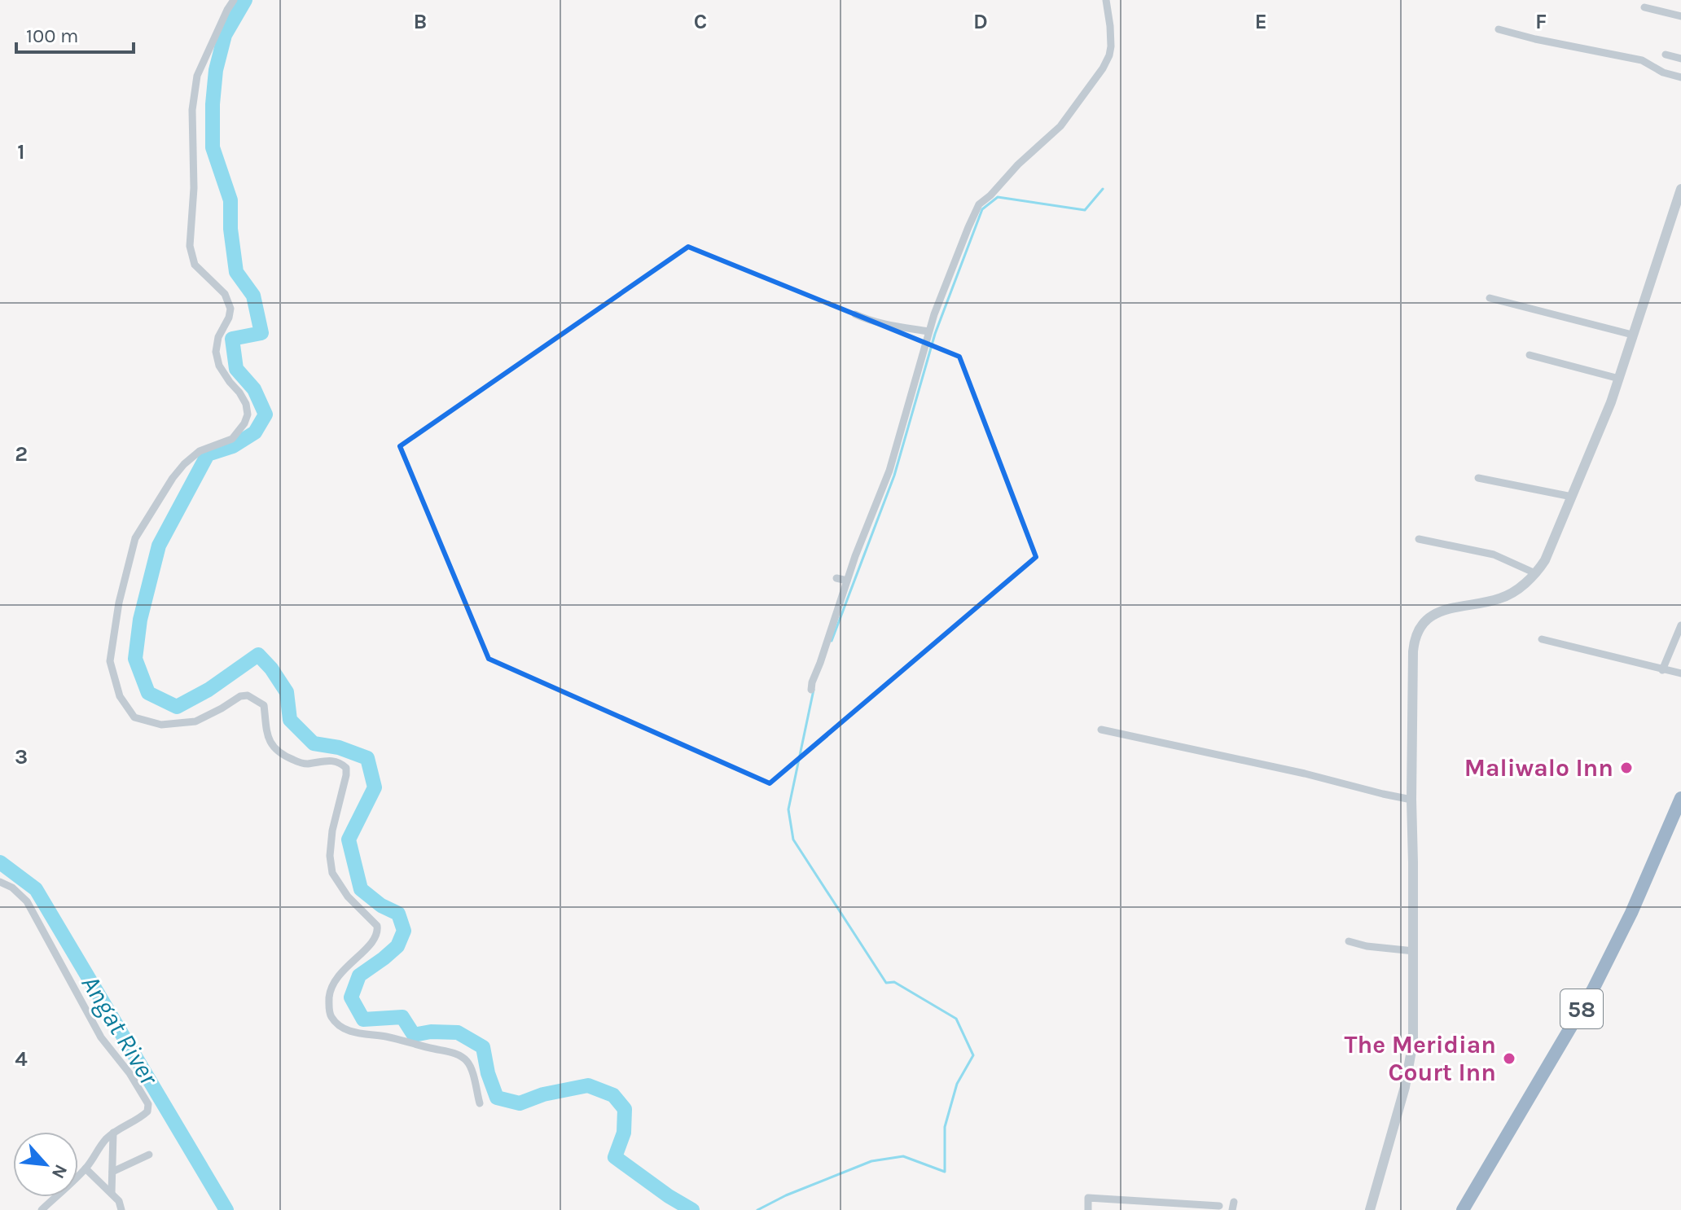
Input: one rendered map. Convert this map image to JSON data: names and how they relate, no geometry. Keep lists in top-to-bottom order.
{
  "streets": {
    "highway": ["58"]
  },
  "water": ["Angat River"],
  "places": ["Maliwalo Inn", "The Meridian Court Inn"],
  "scale_bar": "100 m",
  "north": "bottom right",
  "grid": {
    "columns": [
      "B",
      "C",
      "D",
      "E",
      "F"
    ],
    "rows": [
      "1",
      "2",
      "3",
      "4"
    ]
  }
}
